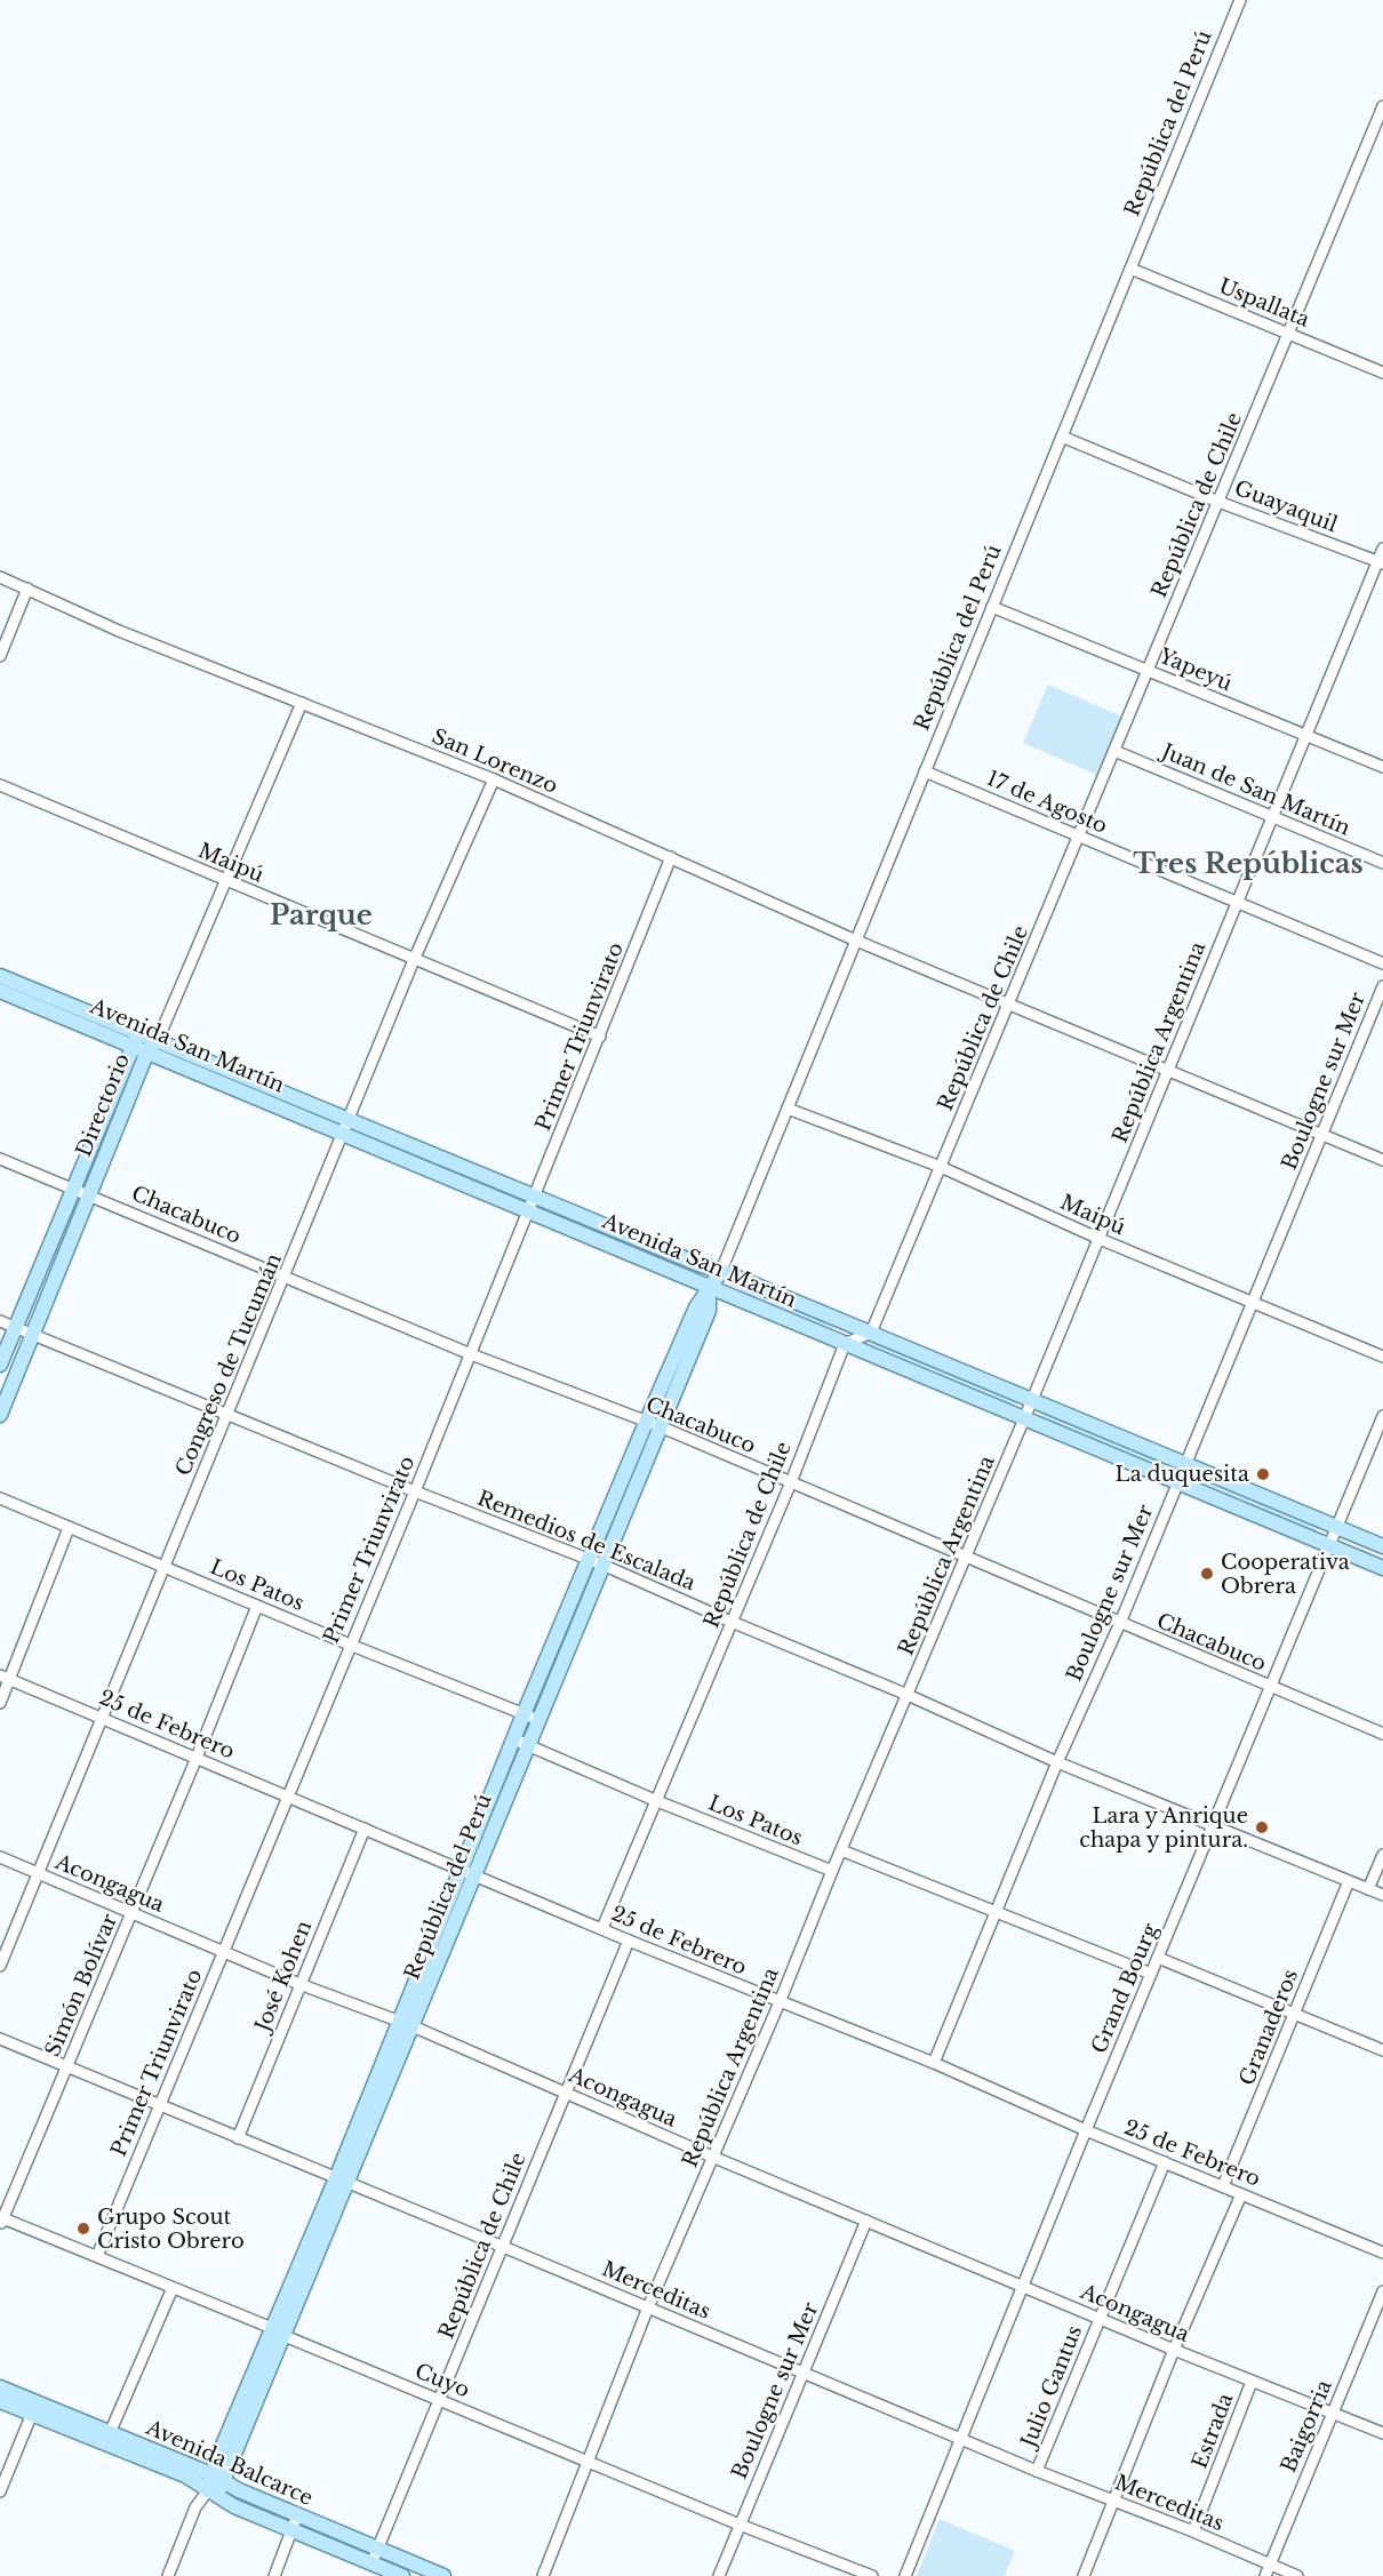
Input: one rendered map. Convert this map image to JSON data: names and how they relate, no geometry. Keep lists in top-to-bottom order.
{
  "streets": {
    "main road": [
      "República del Perú",
      "Avenida San Martín",
      "Directorio",
      "Avenida Balcarce"
    ],
    "street": [
      "Uspallata",
      "República de Chile",
      "Guayaquil",
      "Yapeyú",
      "San Lorenzo",
      "Juan de San Martín",
      "17 de Agosto",
      "Maipú",
      "Primer Triunvirato",
      "República Argentina",
      "Boulogne sur Mer",
      "Chacabuco",
      "Congreso de Tucumán",
      "Remedios de Escalada",
      "Los Patos",
      "25 de Febrero",
      "Acongagua",
      "José Kohen",
      "Simón Bolívar",
      "Grand Bourg",
      "Granaderos",
      "Merceditas",
      "Cuyo",
      "Julio Gantus",
      "Baigorria",
      "Estrada"
    ]
  },
  "crossings": [
    ["República del Perú", "Uspallata"],
    ["República del Perú", "Guayaquil"],
    ["República del Perú", "Yapeyú"],
    ["República del Perú", "San Lorenzo"],
    ["República del Perú", "17 de Agosto"],
    ["República del Perú", "Maipú"],
    ["República del Perú", "Avenida San Martín"],
    ["República del Perú", "Chacabuco"],
    ["República del Perú", "Remedios de Escalada"],
    ["República del Perú", "Los Patos"],
    ["República del Perú", "25 de Febrero"],
    ["República del Perú", "Acongagua"],
    ["República del Perú", "Merceditas"],
    ["República del Perú", "Cuyo"],
    ["República del Perú", "Avenida Balcarce"],
    ["Uspallata", "República de Chile"],
    ["República de Chile", "Guayaquil"],
    ["República de Chile", "Yapeyú"],
    ["República de Chile", "Juan de San Martín"],
    ["República de Chile", "17 de Agosto"],
    ["República de Chile", "Maipú"],
    ["República de Chile", "Avenida San Martín"],
    ["República de Chile", "Chacabuco"],
    ["República de Chile", "Remedios de Escalada"],
    ["República de Chile", "Los Patos"],
    ["República de Chile", "25 de Febrero"],
    ["República de Chile", "Acongagua"],
    ["República de Chile", "Merceditas"],
    ["República de Chile", "Cuyo"],
    ["República de Chile", "Avenida Balcarce"],
    ["Guayaquil", "República Argentina"],
    ["Yapeyú", "República Argentina"],
    ["San Lorenzo", "Primer Triunvirato"],
    ["San Lorenzo", "Directorio"],
    ["San Lorenzo", "Congreso de Tucumán"],
    ["Juan de San Martín", "República Argentina"],
    ["17 de Agosto", "República Argentina"],
    ["Maipú", "Primer Triunvirato"],
    ["Maipú", "República Argentina"],
    ["Maipú", "Boulogne sur Mer"],
    ["Maipú", "Directorio"],
    ["Maipú", "Congreso de Tucumán"],
    ["Primer Triunvirato", "Avenida San Martín"],
    ["Primer Triunvirato", "Chacabuco"],
    ["Primer Triunvirato", "Remedios de Escalada"],
    ["Primer Triunvirato", "Los Patos"],
    ["Primer Triunvirato", "25 de Febrero"],
    ["Primer Triunvirato", "Acongagua"],
    ["Primer Triunvirato", "Merceditas"],
    ["Primer Triunvirato", "Cuyo"],
    ["República Argentina", "Avenida San Martín"],
    ["República Argentina", "Chacabuco"],
    ["República Argentina", "Remedios de Escalada"],
    ["República Argentina", "Los Patos"],
    ["República Argentina", "25 de Febrero"],
    ["República Argentina", "Acongagua"],
    ["República Argentina", "Merceditas"],
    ["República Argentina", "Cuyo"],
    ["Avenida San Martín", "Boulogne sur Mer"],
    ["Avenida San Martín", "Directorio"],
    ["Avenida San Martín", "Congreso de Tucumán"],
    ["Avenida San Martín", "Grand Bourg"],
    ["Boulogne sur Mer", "Chacabuco"],
    ["Boulogne sur Mer", "Remedios de Escalada"],
    ["Boulogne sur Mer", "25 de Febrero"],
    ["Boulogne sur Mer", "Acongagua"],
    ["Boulogne sur Mer", "Merceditas"],
    ["Boulogne sur Mer", "Cuyo"],
    ["Directorio", "Chacabuco"],
    ["Directorio", "Remedios de Escalada"],
    ["Chacabuco", "Congreso de Tucumán"],
    ["Chacabuco", "Grand Bourg"],
    ["Congreso de Tucumán", "Remedios de Escalada"],
    ["Congreso de Tucumán", "Los Patos"],
    ["Congreso de Tucumán", "25 de Febrero"],
    ["Congreso de Tucumán", "Acongagua"],
    ["Remedios de Escalada", "Grand Bourg"],
    ["Remedios de Escalada", "Granaderos"],
    ["Los Patos", "Simón Bolívar"],
    ["25 de Febrero", "José Kohen"],
    ["25 de Febrero", "Simón Bolívar"],
    ["25 de Febrero", "Grand Bourg"],
    ["25 de Febrero", "Granaderos"],
    ["25 de Febrero", "Julio Gantus"],
    ["Acongagua", "José Kohen"],
    ["Acongagua", "Simón Bolívar"],
    ["Acongagua", "Grand Bourg"],
    ["Acongagua", "Julio Gantus"],
    ["Acongagua", "Baigorria"],
    ["Acongagua", "Estrada"],
    ["José Kohen", "Merceditas"],
    ["Simón Bolívar", "Merceditas"],
    ["Simón Bolívar", "Cuyo"],
    ["Grand Bourg", "Merceditas"],
    ["Merceditas", "Julio Gantus"],
    ["Merceditas", "Baigorria"],
    ["Merceditas", "Estrada"]
  ],
  "districts": ["Tres Repúblicas", "Parque"],
  "places": [
    "La duquesita",
    "Cooperativa Obrera",
    "Lara y Anrique chapa y pintura.",
    "Grupo Scout Cristo Obrero"
  ]
}
